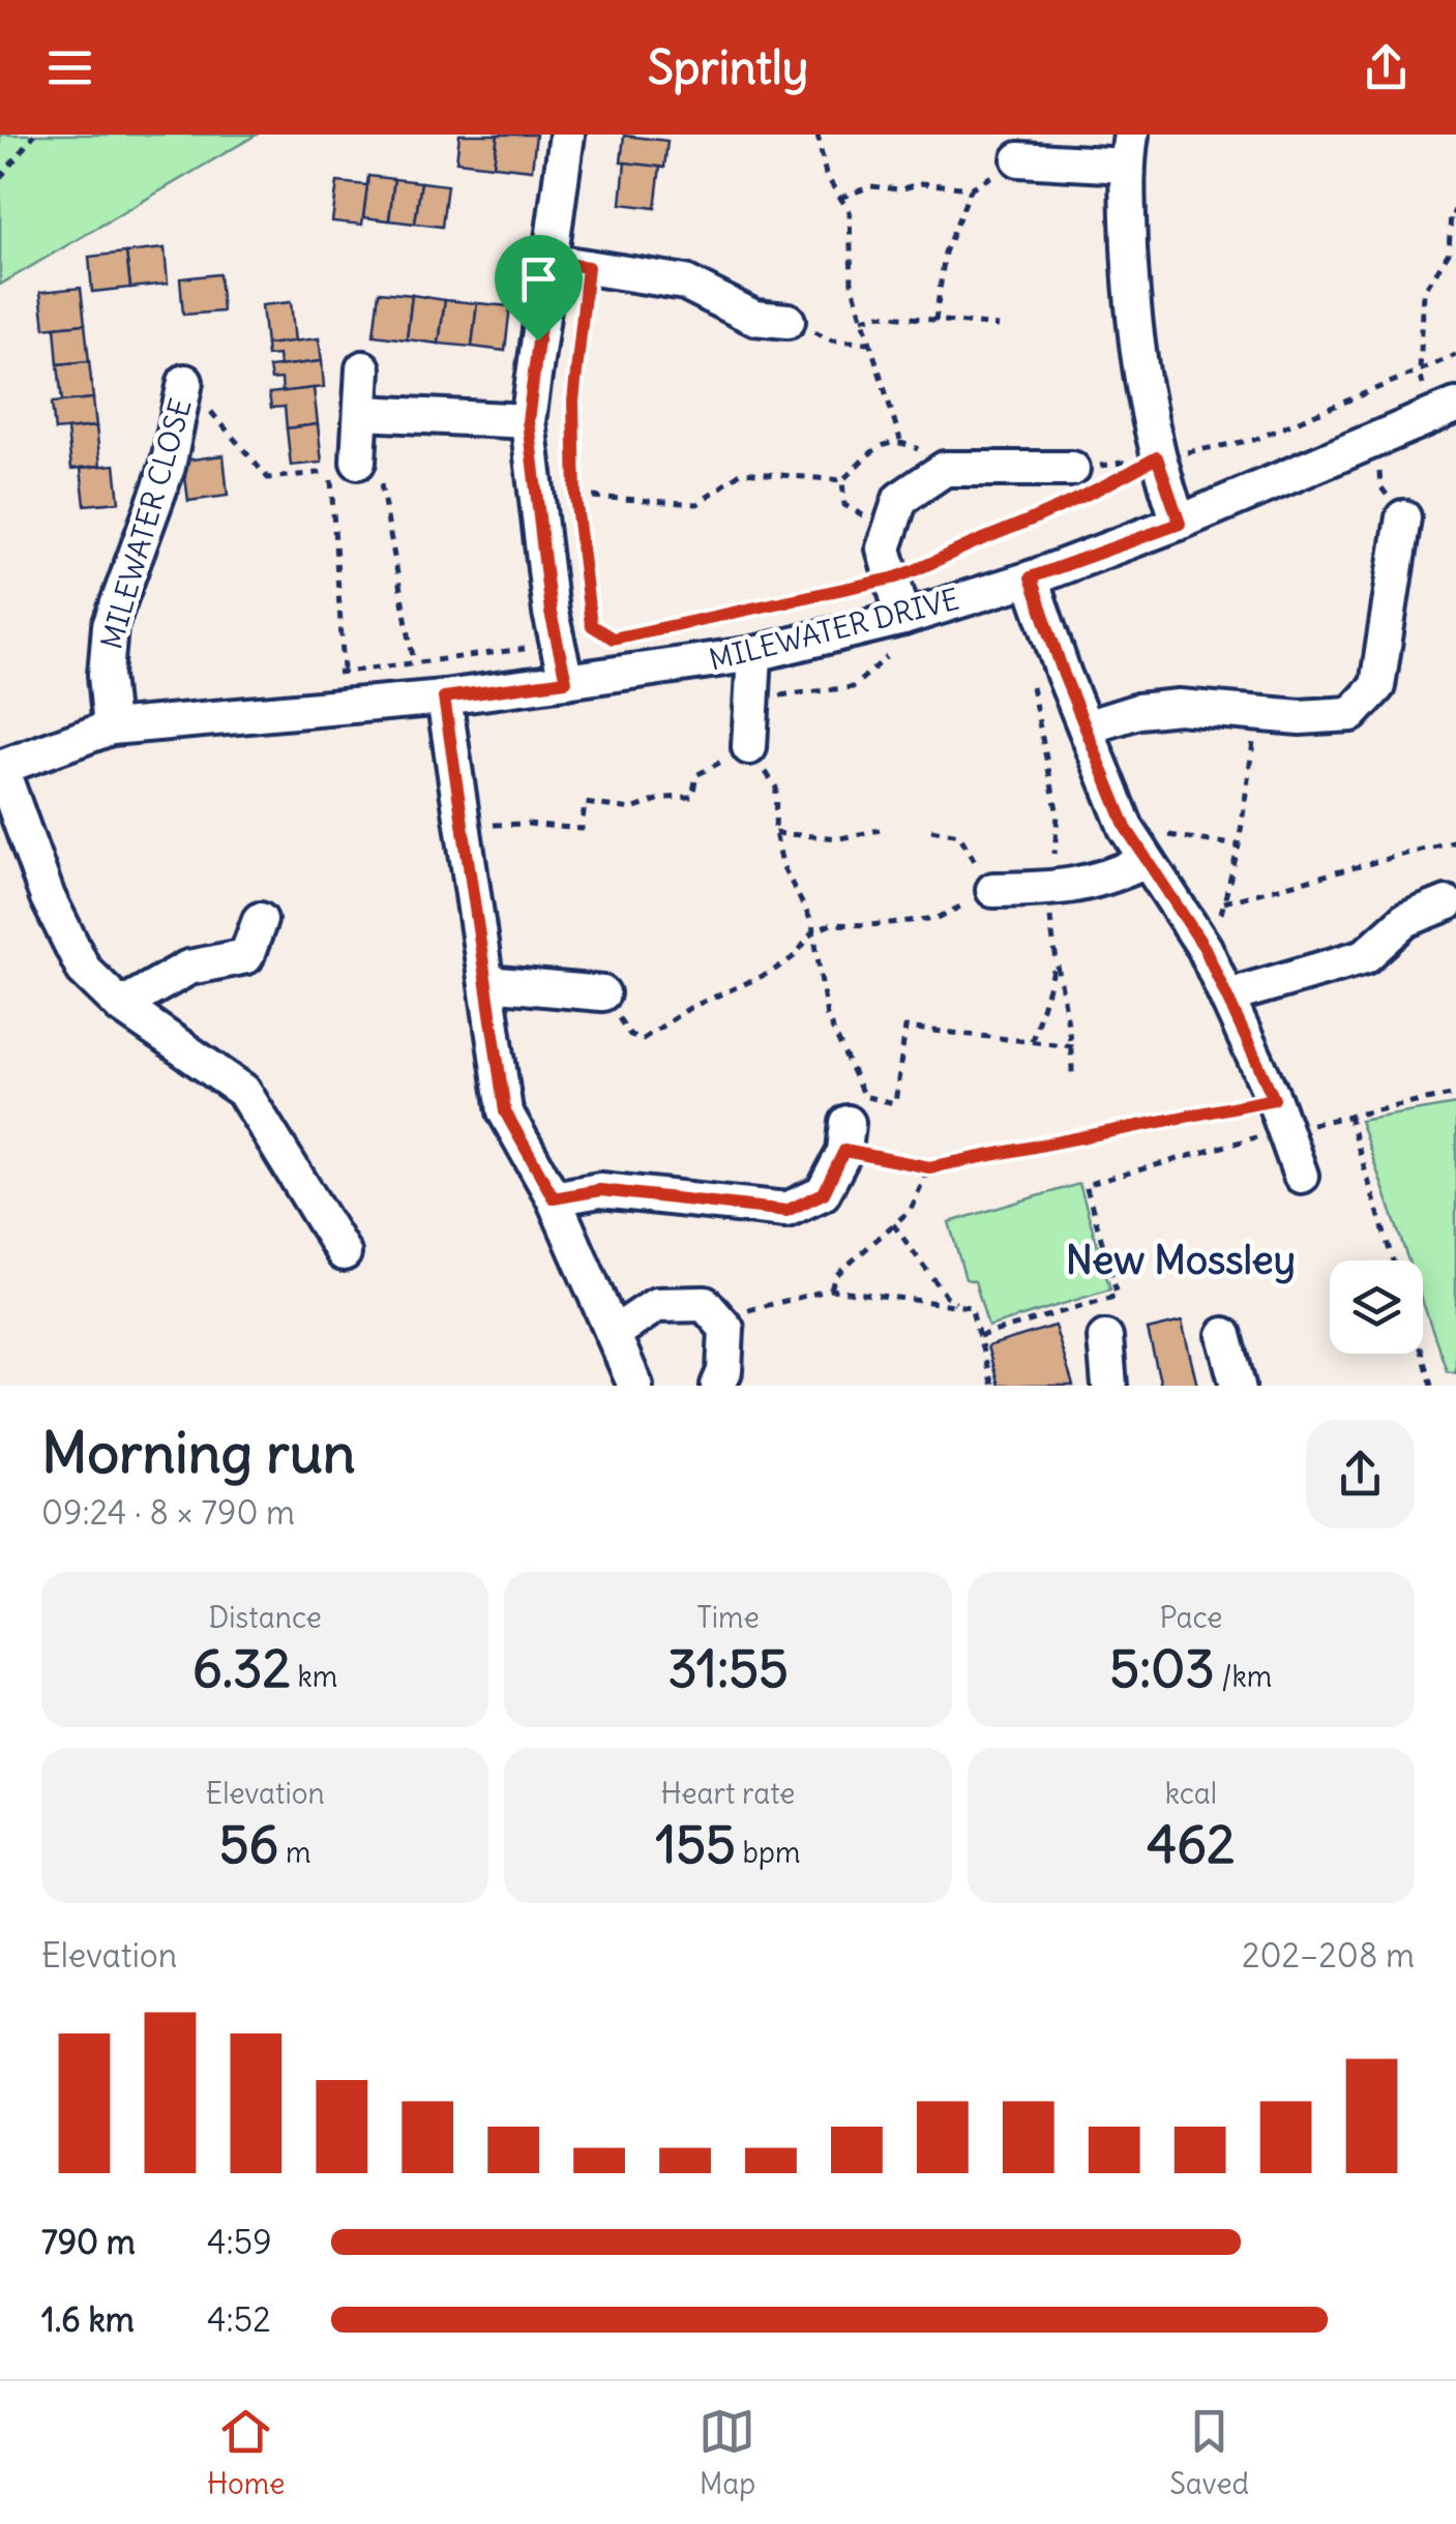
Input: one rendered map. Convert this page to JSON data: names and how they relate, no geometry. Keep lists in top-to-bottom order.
{
  "streets": {
    "street": ["MILEWATER CLOSE", "MILEWATER DRIVE"]
  },
  "crossings": [
    ["MILEWATER CLOSE", "MILEWATER DRIVE"]
  ],
  "districts": ["New Mossley"],
  "page": {
    "header": "Sprintly",
    "heading": ["Morning run", "09:24 · 8 × 790 m"],
    "stats": [
      ["Distance", "6.32 km"],
      ["Time", "31:55"],
      ["Pace", "5:03 /km"],
      ["Elevation", "56 m"],
      ["Heart rate", "155 bpm"],
      ["kcal", "462"]
    ],
    "chart": ["Elevation", "202–208 m"],
    "list": [
      {
        "name": "790 m",
        "note": "4:59"
      },
      {
        "name": "1.6 km",
        "note": "4:52"
      }
    ],
    "tabs": ["Home", "Map", "Saved"]
  }
}
